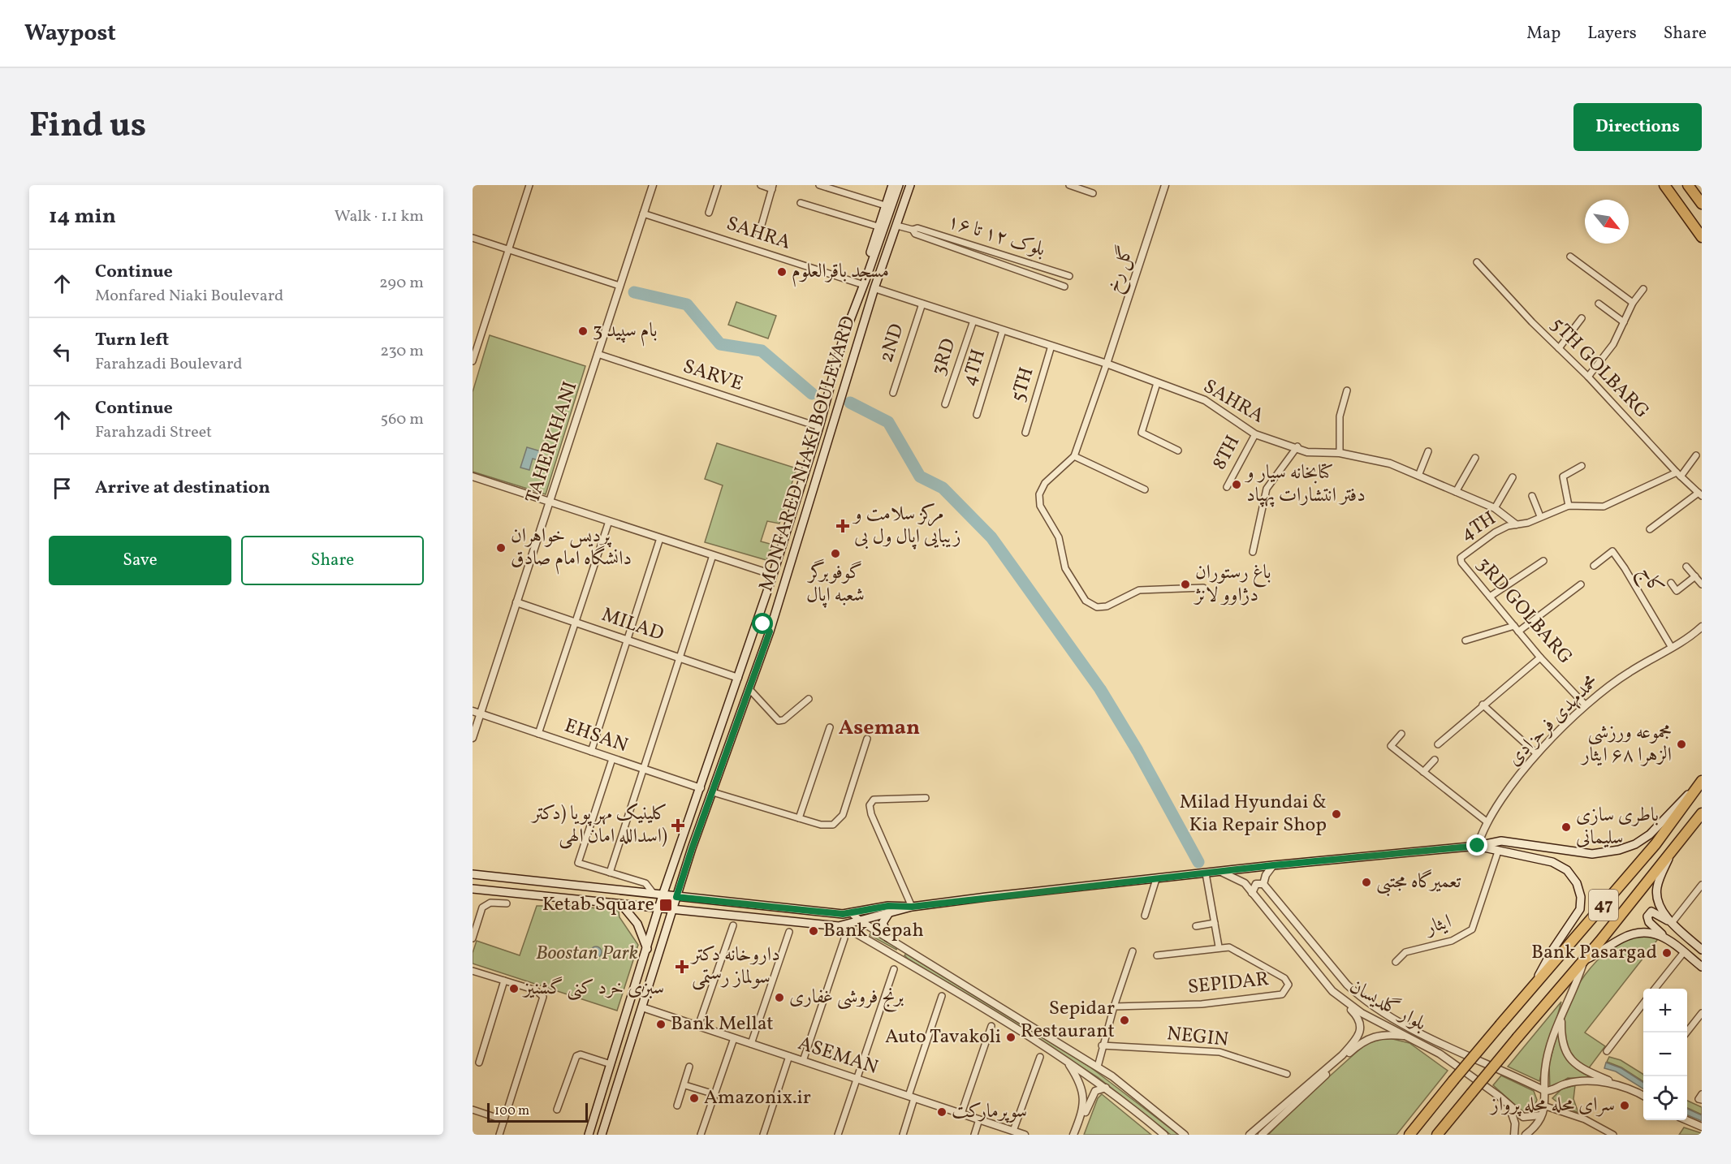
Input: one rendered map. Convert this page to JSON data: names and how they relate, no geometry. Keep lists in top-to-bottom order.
{
  "streets": {
    "highway": ["47"],
    "main road": ["MONFARED NIAKI BOULEVARD"],
    "street": [
      "SAHRA",
      "بلوک ۱۲ تا ۱۶",
      "گل رخ",
      "2ND",
      "3RD",
      "4TH",
      "5TH GOLBARG",
      "SARVE",
      "5TH",
      "TAHERKHANI",
      "8TH",
      "کاج",
      "3RD GOLBARG",
      "MILAD",
      "محمدمهدی فرحزادی",
      "EHSAN",
      "ایثار",
      "SEPIDAR",
      "بلوار گلدیسان",
      "NEGIN",
      "ASEMAN"
    ]
  },
  "crossings": [
    ["SAHRA", "گل رخ"],
    ["SAHRA", "2ND"],
    ["SAHRA", "3RD"],
    ["SAHRA", "4TH"],
    ["SAHRA", "5TH"],
    ["SAHRA", "TAHERKHANI"],
    ["SAHRA", "8TH"],
    ["SAHRA", "MONFARED NIAKI BOULEVARD"],
    ["4TH", "3RD GOLBARG"],
    ["SARVE", "TAHERKHANI"],
    ["SARVE", "MONFARED NIAKI BOULEVARD"],
    ["TAHERKHANI", "MILAD"],
    ["TAHERKHANI", "EHSAN"],
    ["MONFARED NIAKI BOULEVARD", "MILAD"],
    ["MONFARED NIAKI BOULEVARD", "EHSAN"],
    ["MONFARED NIAKI BOULEVARD", "ASEMAN"],
    ["کاج", "محمدمهدی فرحزادی"],
    ["3RD GOLBARG", "محمدمهدی فرحزادی"]
  ],
  "districts": ["Aseman"],
  "parks": ["Boostan Park"],
  "places": {
    "other": [
      "مسجد باقرالعلوم",
      "بام سپید 3",
      "کتابخانه سیار و دفتر انتشارات پهپاد",
      "پردیس خواهران دانشگاه امام صادق",
      "گوفوبرگر شعبه اپال",
      "باغ رستوران دژاوو لانژ",
      "مجموعه ورزشی الزهرا ۶۸ ایثار",
      "Milad Hyundai & Kia Repair Shop",
      "باطری سازی سلیمانی",
      "تعمیرگاه مجتبی",
      "Bank Sepah",
      "Bank Pasargad",
      "سبزی خرد کنی گشنیز",
      "برنج فروشی غفاری",
      "Sepidar Restaurant",
      "Bank Mellat",
      "Auto Tavakoli",
      "Amazonix.ir",
      "سرای محله محله پرواز",
      "سوپرمارکت"
    ],
    "health": ["مرکز سلامت و زیبایی اپال ول بی", "کلینیک مهر پویا (دکتر اسدالله امان الهی)", "داروخانه دکتر سولماز رستمی"],
    "transit": ["Ketab Square"]
  },
  "scale_bar": "100 m",
  "north": "bottom right",
  "page": {
    "header": "Waypost",
    "nav": ["Map", "Layers", "Share"],
    "title": "Find us",
    "buttons": [
      "Directions",
      ["Save", "Share"]
    ],
    "heading": ["14 min", "Walk · 1.1 km"],
    "list": [
      ["Continue", "Monfared Niaki Boulevard", "290 m"],
      ["Turn left", "Farahzadi Boulevard", "230 m"],
      ["Continue", "Farahzadi Street", "560 m"],
      "Arrive at destination"
    ],
    "map_buttons": ["+", "−"],
    "scale": "100 m"
  }
}
